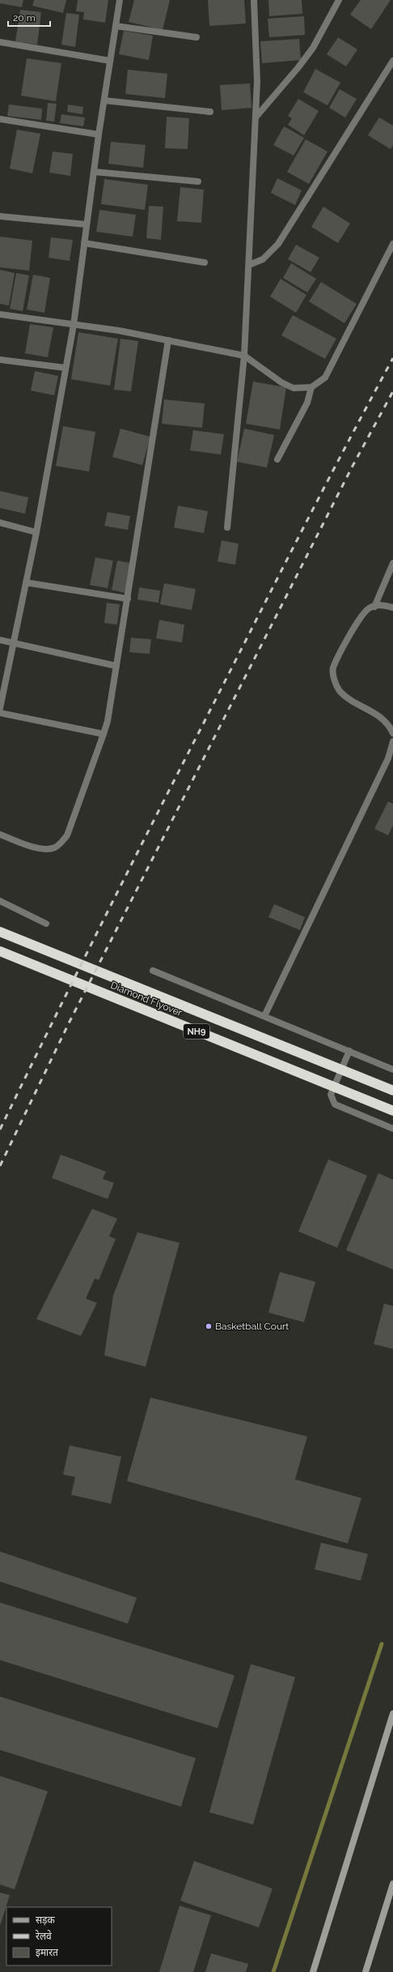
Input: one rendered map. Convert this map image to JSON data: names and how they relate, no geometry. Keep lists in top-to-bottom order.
{
  "streets": {
    "highway": ["Diamond Flyover", "NH9"]
  },
  "places": ["Basketball Court"],
  "legend": ["सड़क", "रेलवे", "इमारत"],
  "scale_bar": "20 m"
}
